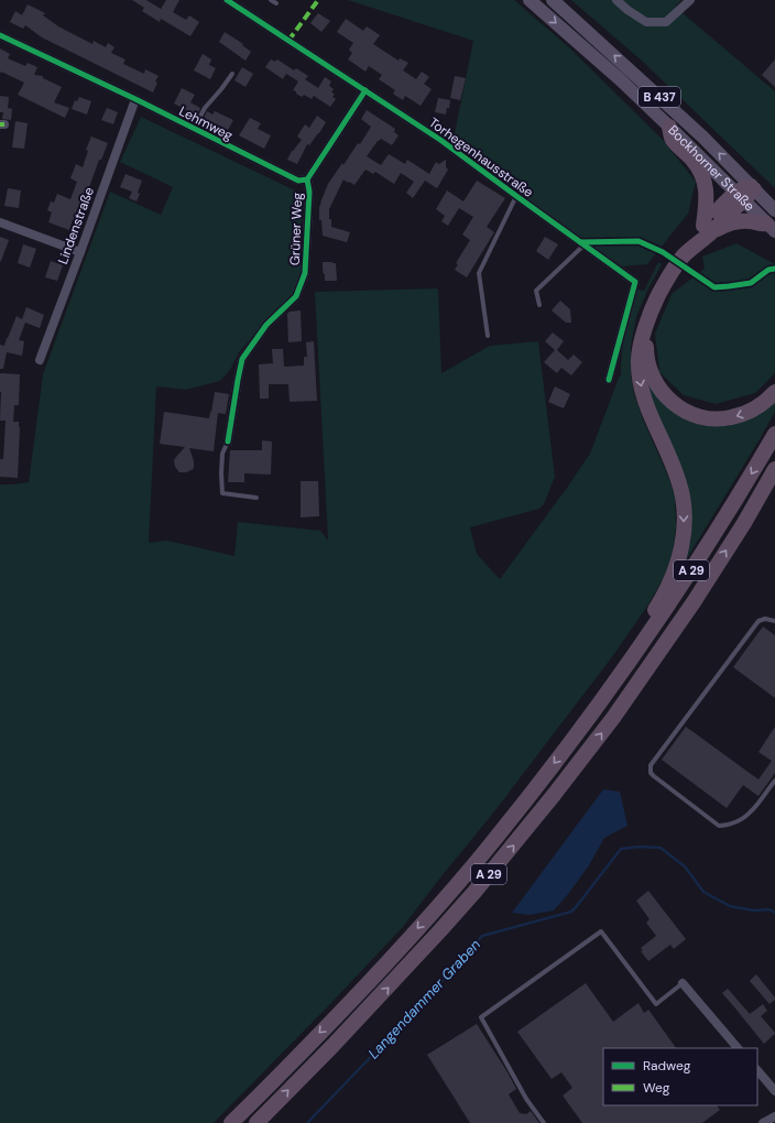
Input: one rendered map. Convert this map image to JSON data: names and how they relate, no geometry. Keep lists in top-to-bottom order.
{
  "streets": {
    "highway": ["A 29"],
    "main road": ["B 437", "Bockhorner Straße"],
    "street": [
      "Lehmweg",
      "Torhegenhausstraße",
      "Lindenstraße",
      "Grüner Weg"
    ]
  },
  "crossings": [
    ["Lehmweg", "Lindenstraße"],
    ["Lehmweg", "Grüner Weg"]
  ],
  "water": ["Langendammer Graben"],
  "legend": ["Radweg", "Weg"]
}
